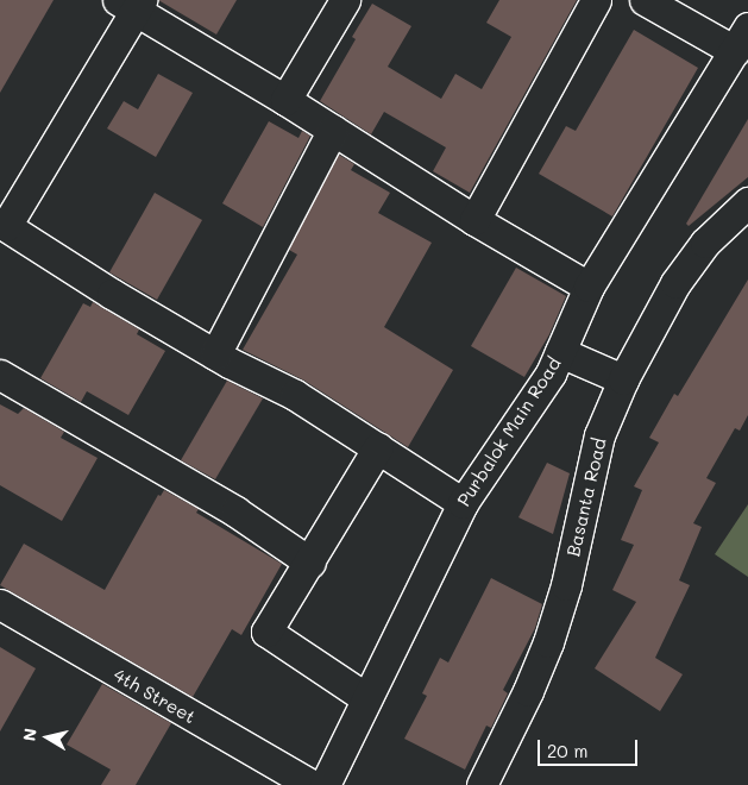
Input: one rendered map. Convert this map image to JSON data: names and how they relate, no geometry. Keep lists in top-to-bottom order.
{
  "streets": {
    "street": ["Purbalok Main Road", "Basanta Road", "4th Street"]
  },
  "scale_bar": "20 m",
  "north": "left"
}
